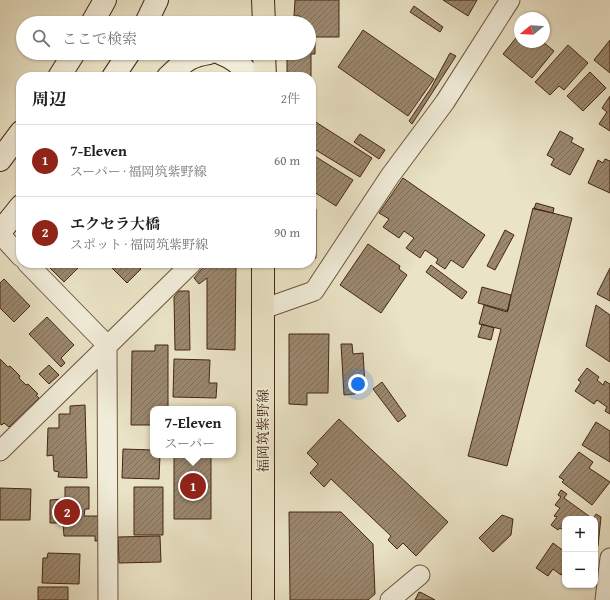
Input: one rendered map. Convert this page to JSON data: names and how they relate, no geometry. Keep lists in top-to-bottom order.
{
  "streets": {
    "main road": ["福岡筑紫野線"]
  },
  "north": "left",
  "page": {
    "search": "ここで検索",
    "heading": ["周辺", "2件"],
    "list": [
      {
        "mark": "1",
        "name": "7-Eleven",
        "note": "スーパー · 福岡筑紫野線",
        "value": "60 m"
      },
      {
        "mark": "2",
        "name": "エクセラ大橋",
        "note": "スポット · 福岡筑紫野線",
        "value": "90 m"
      }
    ],
    "popup": ["7-Eleven", "スーパー"],
    "pins": ["1", "2"],
    "map_buttons": ["+", "−"]
  }
}
